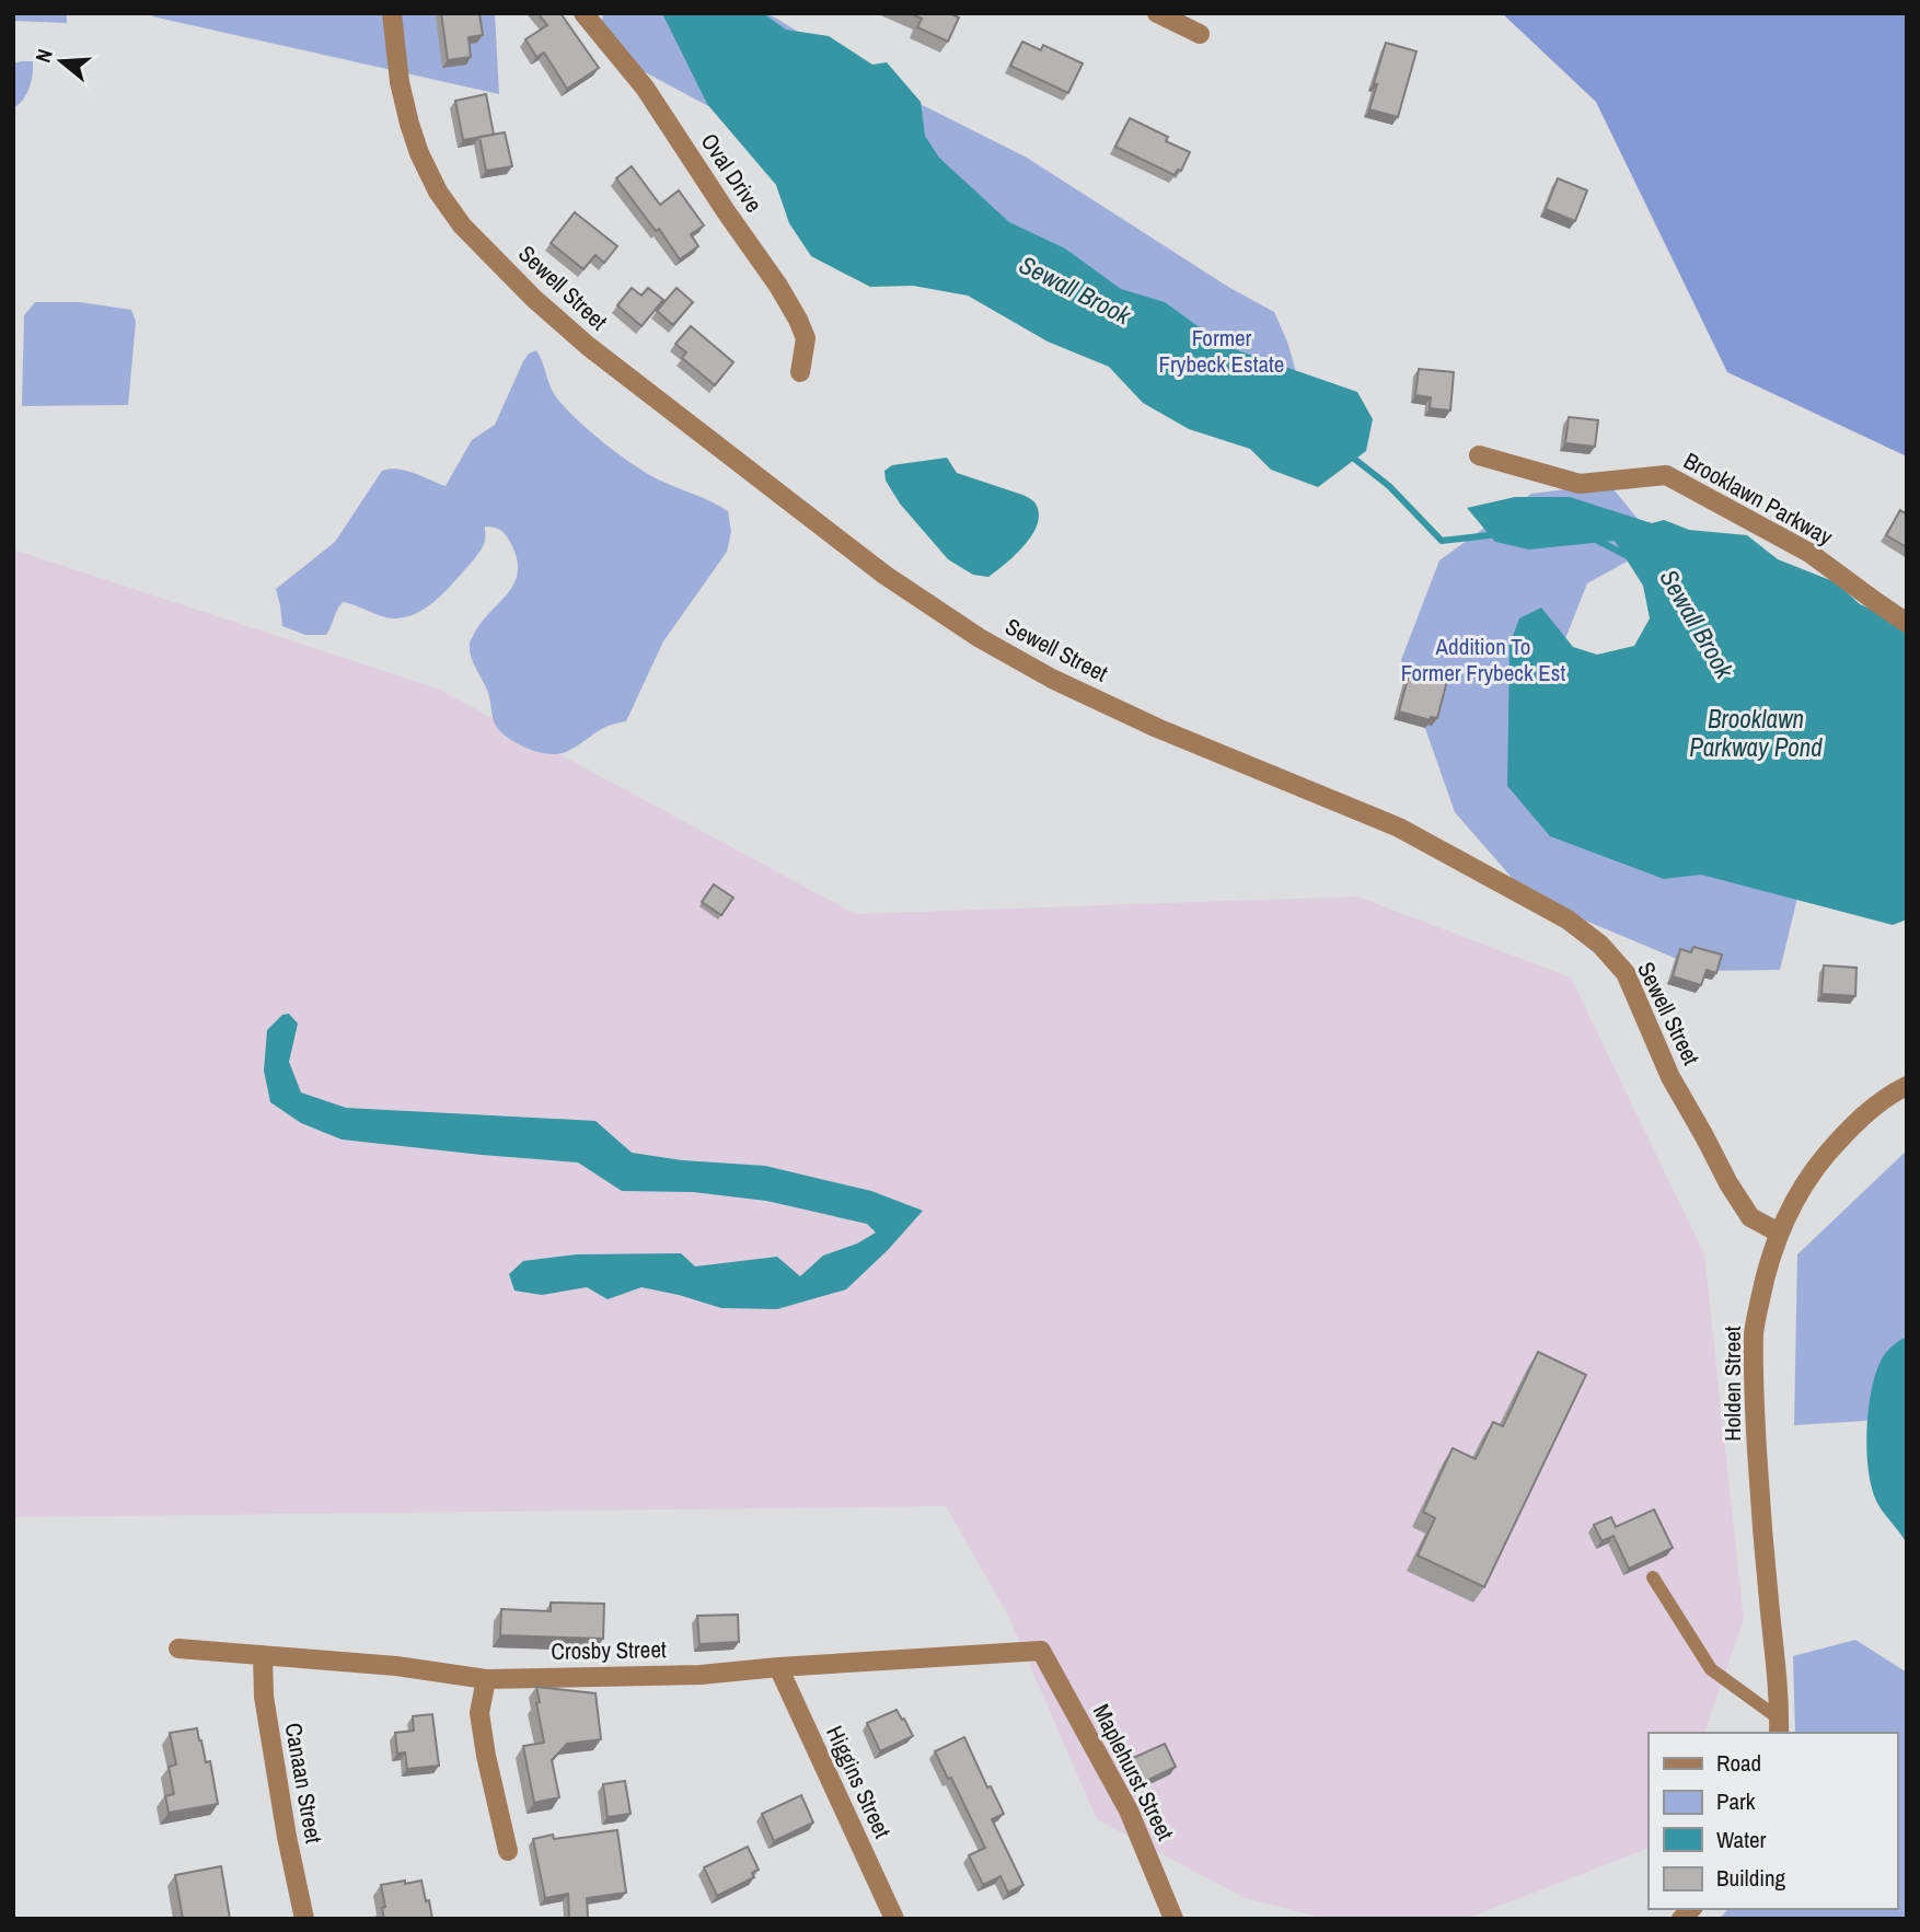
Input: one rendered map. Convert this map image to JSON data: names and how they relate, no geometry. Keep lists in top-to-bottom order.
{
  "streets": {
    "street": [
      "Oval Drive",
      "Sewell Street",
      "Brooklawn Parkway",
      "Holden Street",
      "Crosby Street",
      "Maplehurst Street",
      "Higgins Street",
      "Canaan Street"
    ]
  },
  "crossings": [
    ["Sewell Street", "Holden Street"],
    ["Crosby Street", "Maplehurst Street"],
    ["Crosby Street", "Higgins Street"],
    ["Crosby Street", "Canaan Street"]
  ],
  "water": ["Sewall Brook", "Brooklawn Parkway Pond"],
  "parks": ["Former Frybeck Estate", "Addition To Former Frybeck Est"],
  "legend": [
    "Road",
    "Park",
    "Water",
    "Building"
  ],
  "north": "left"
}
